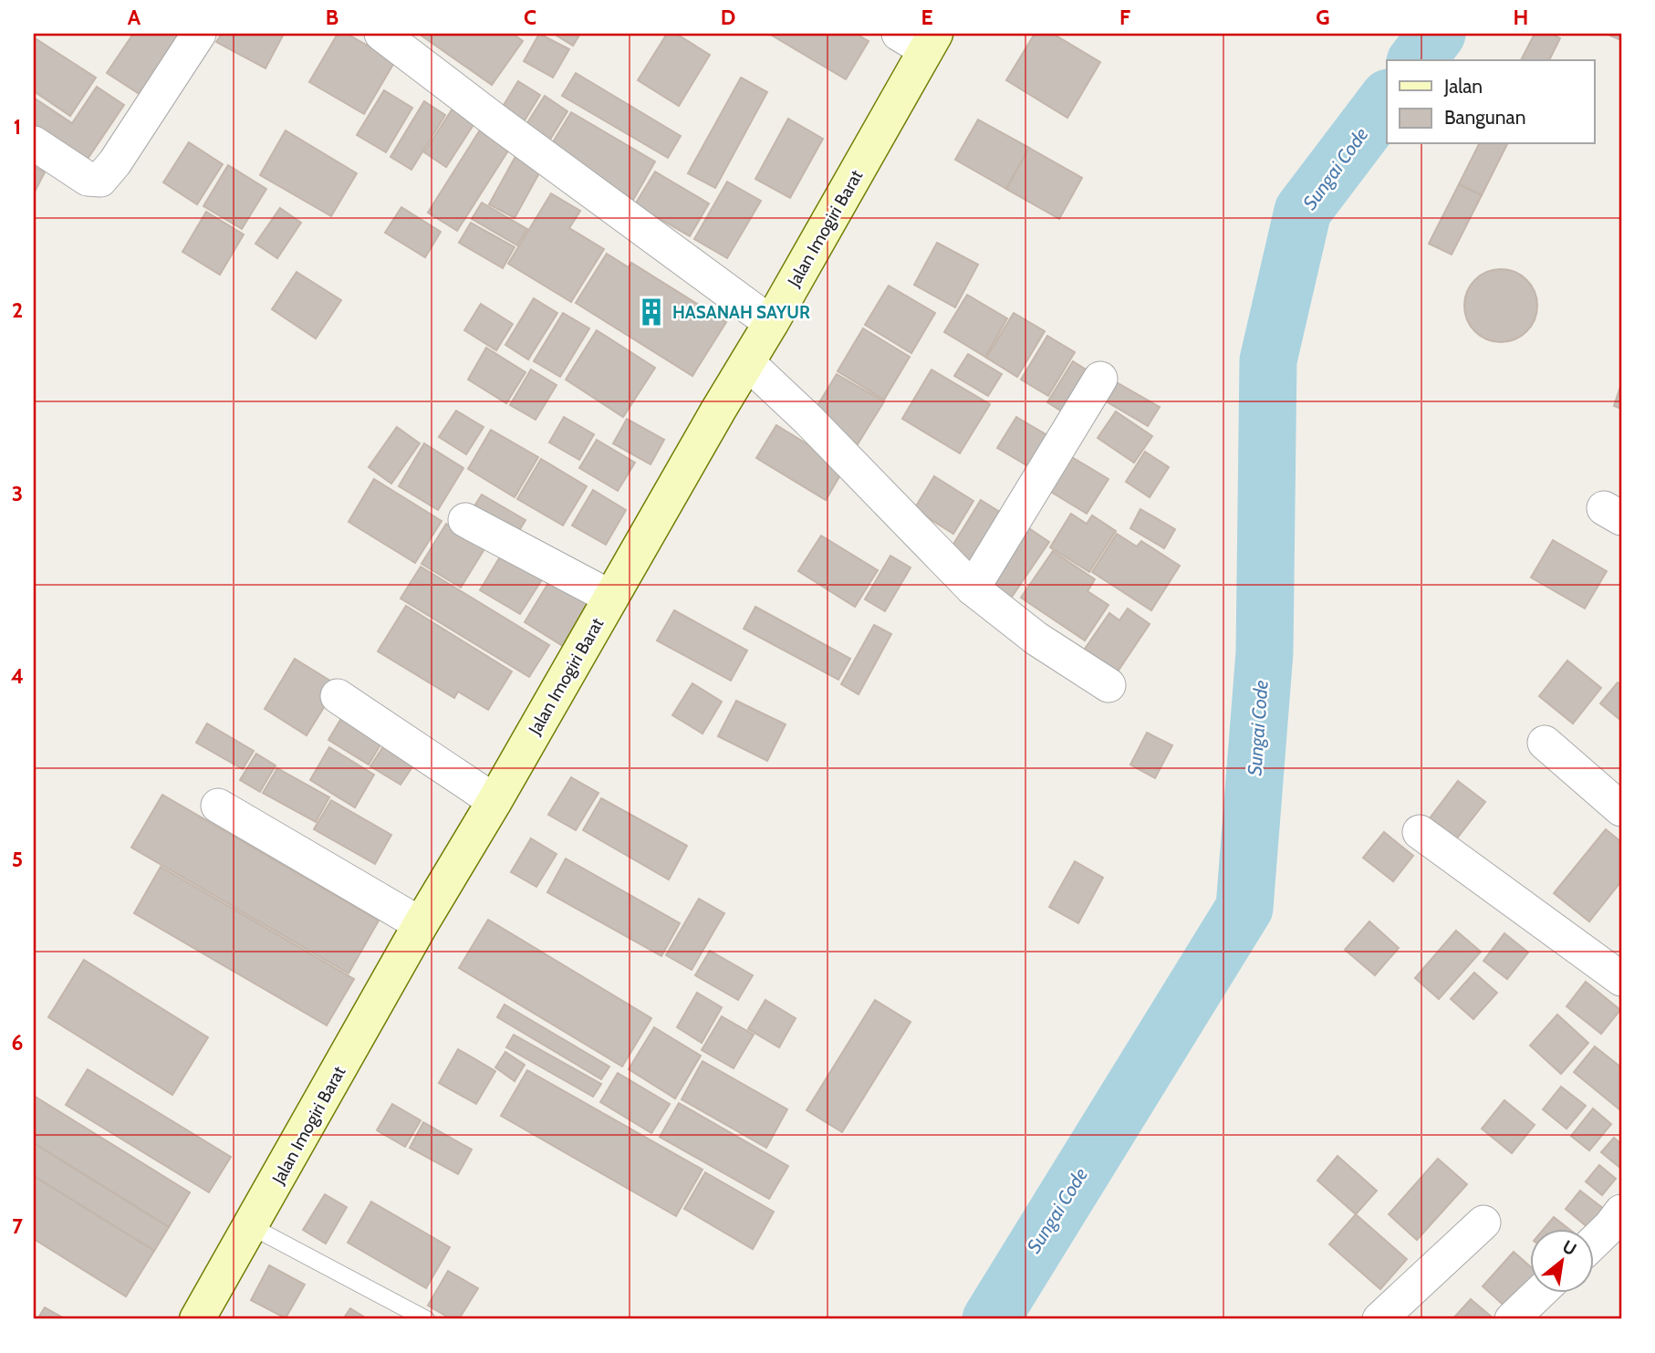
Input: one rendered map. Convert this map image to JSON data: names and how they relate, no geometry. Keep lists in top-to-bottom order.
{
  "streets": {
    "main road": ["Jalan Imogiri Barat"]
  },
  "water": ["Sungai Code"],
  "places": {
    "building": ["HASANAH SAYUR"]
  },
  "legend": ["Jalan", "Bangunan"],
  "north": "top right",
  "grid": {
    "columns": [
      "A",
      "B",
      "C",
      "D",
      "E",
      "F",
      "G",
      "H"
    ],
    "rows": [
      "1",
      "2",
      "3",
      "4",
      "5",
      "6",
      "7"
    ]
  }
}
